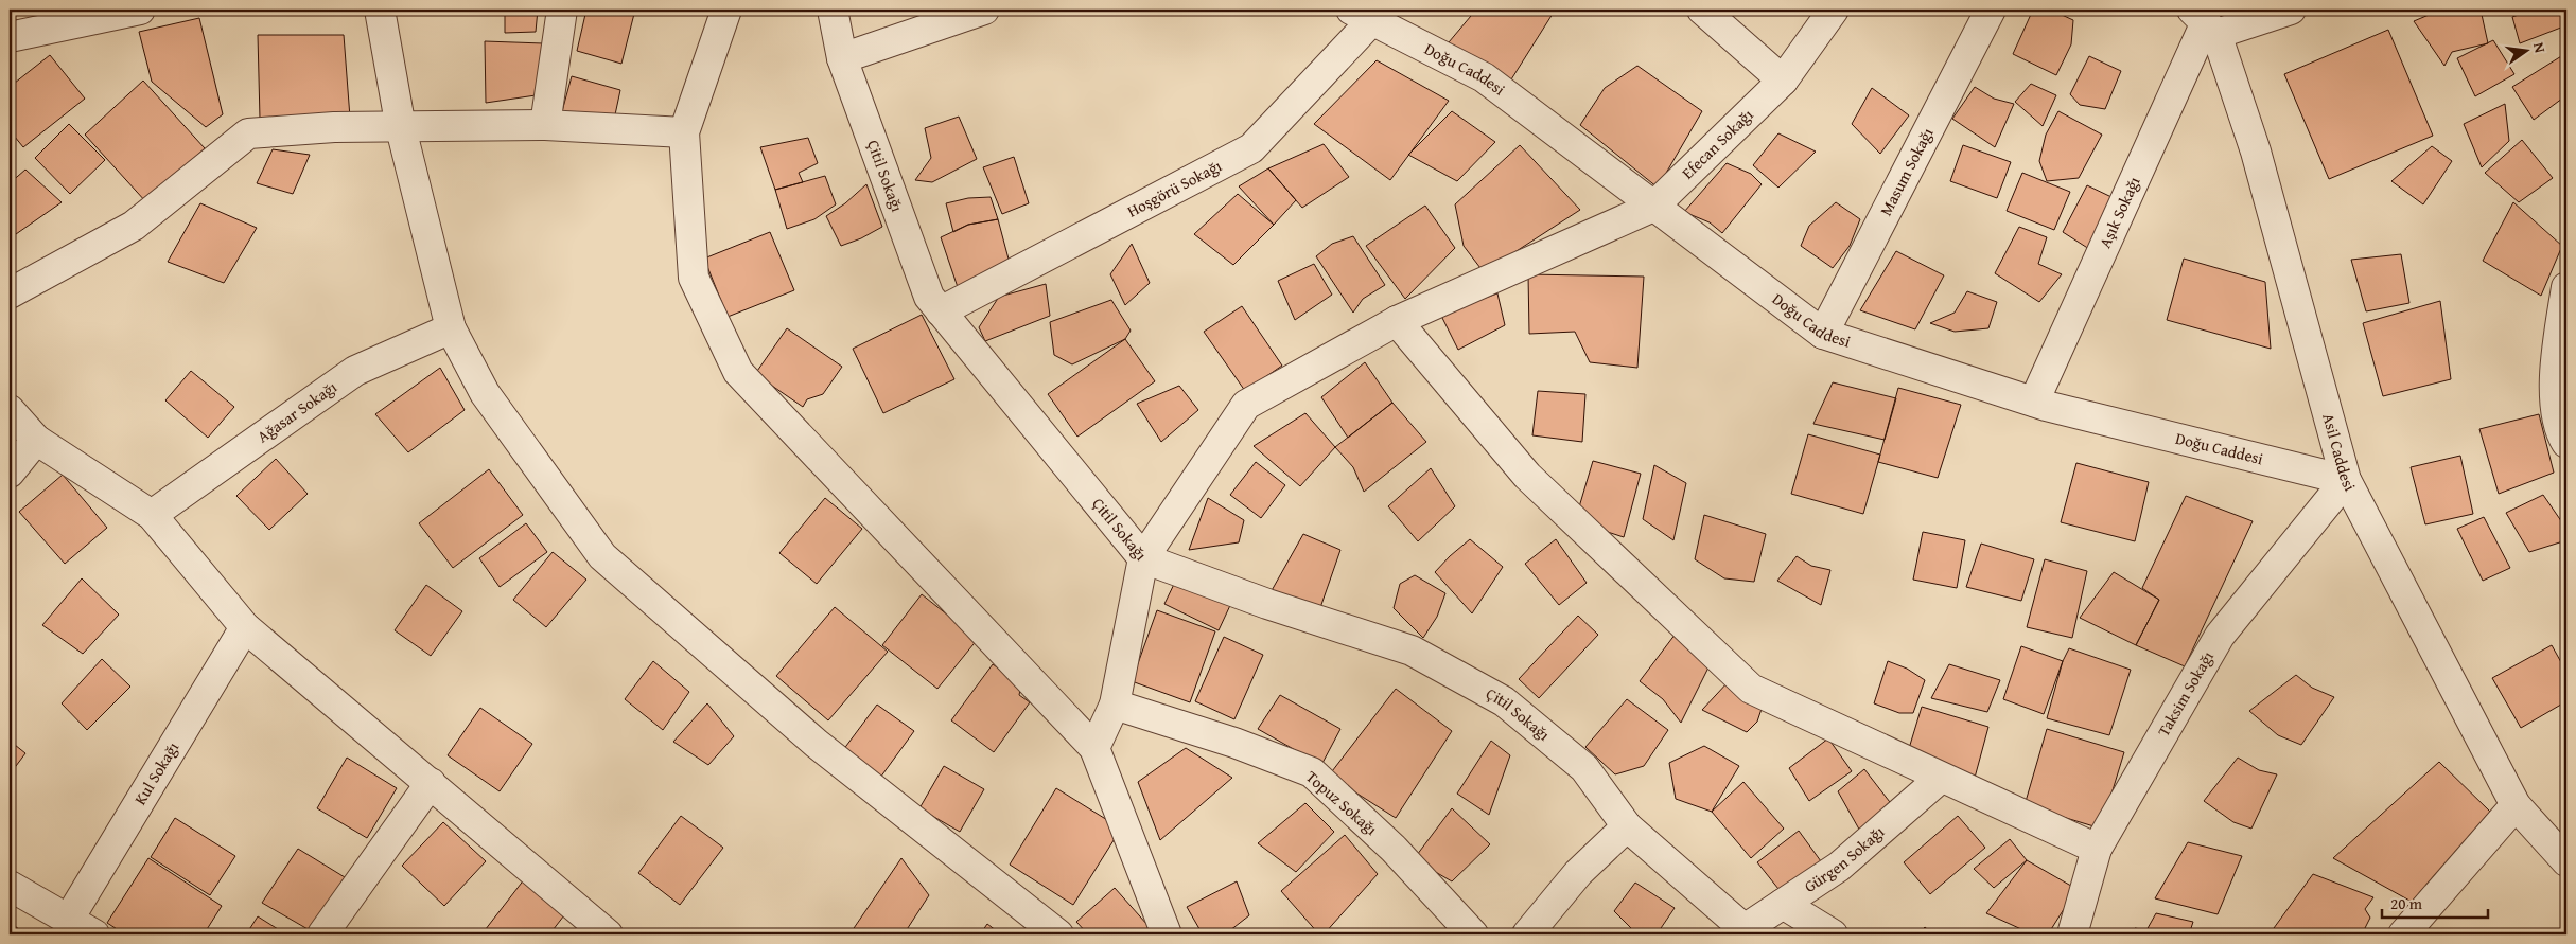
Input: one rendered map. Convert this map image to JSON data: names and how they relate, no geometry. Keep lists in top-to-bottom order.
{
  "streets": {
    "street": [
      "Doğu Caddesi",
      "Efecan Sokağı",
      "Masum Sokağı",
      "Çitil Sokağı",
      "Hoşgörü Sokağı",
      "Aşık Sokağı",
      "Ağasar Sokağı",
      "Asil Caddesi",
      "Taksim Sokağı",
      "Kul Sokağı",
      "Topuz Sokağı",
      "Gürgen Sokağı"
    ]
  },
  "crossings": [
    ["Doğu Caddesi", "Efecan Sokağı"],
    ["Doğu Caddesi", "Masum Sokağı"],
    ["Doğu Caddesi", "Hoşgörü Sokağı"],
    ["Doğu Caddesi", "Aşık Sokağı"],
    ["Doğu Caddesi", "Asil Caddesi"],
    ["Doğu Caddesi", "Taksim Sokağı"],
    ["Efecan Sokağı", "Çitil Sokağı"],
    ["Çitil Sokağı", "Hoşgörü Sokağı"],
    ["Çitil Sokağı", "Gürgen Sokağı"],
    ["Aşık Sokağı", "Asil Caddesi"],
    ["Asil Caddesi", "Taksim Sokağı"]
  ],
  "scale_bar": "20 m",
  "north": "right"
}
